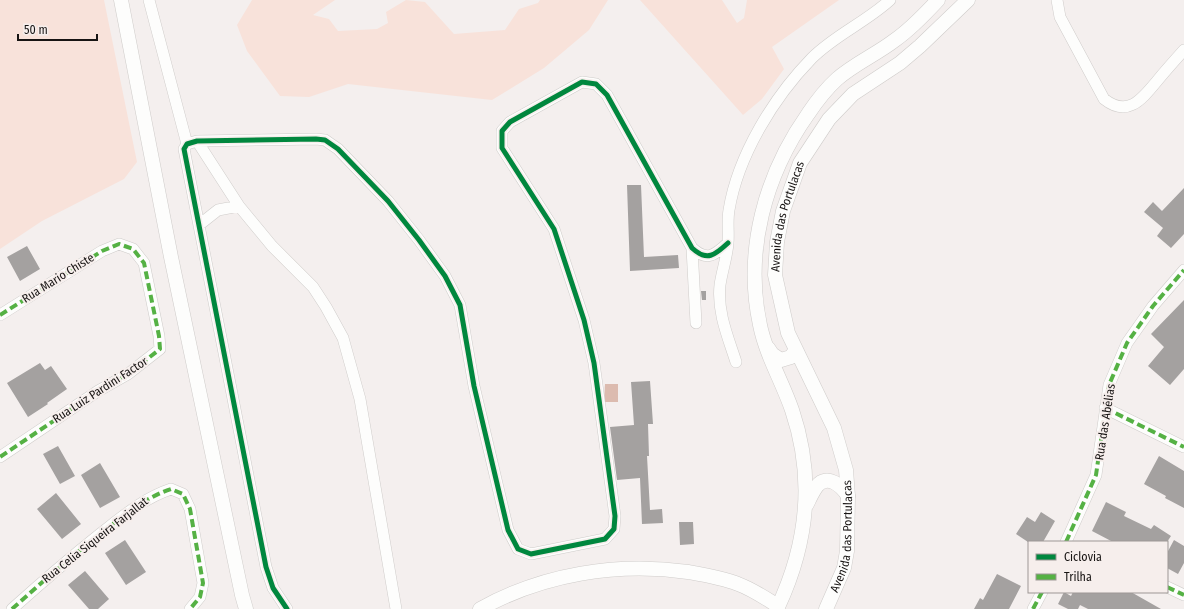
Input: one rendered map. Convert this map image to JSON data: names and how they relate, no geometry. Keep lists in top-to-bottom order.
{
  "streets": {
    "street": [
      "Avenida das Portulacas",
      "Rua Mario Chiste",
      "Rua Luiz Pardini Factor",
      "Rua das Abélias",
      "Rua Celia Siqueira Farjallat"
    ]
  },
  "crossings": [
    ["Rua Mario Chiste", "Rua Luiz Pardini Factor"]
  ],
  "legend": ["Ciclovia", "Trilha"],
  "scale_bar": "50 m"
}
